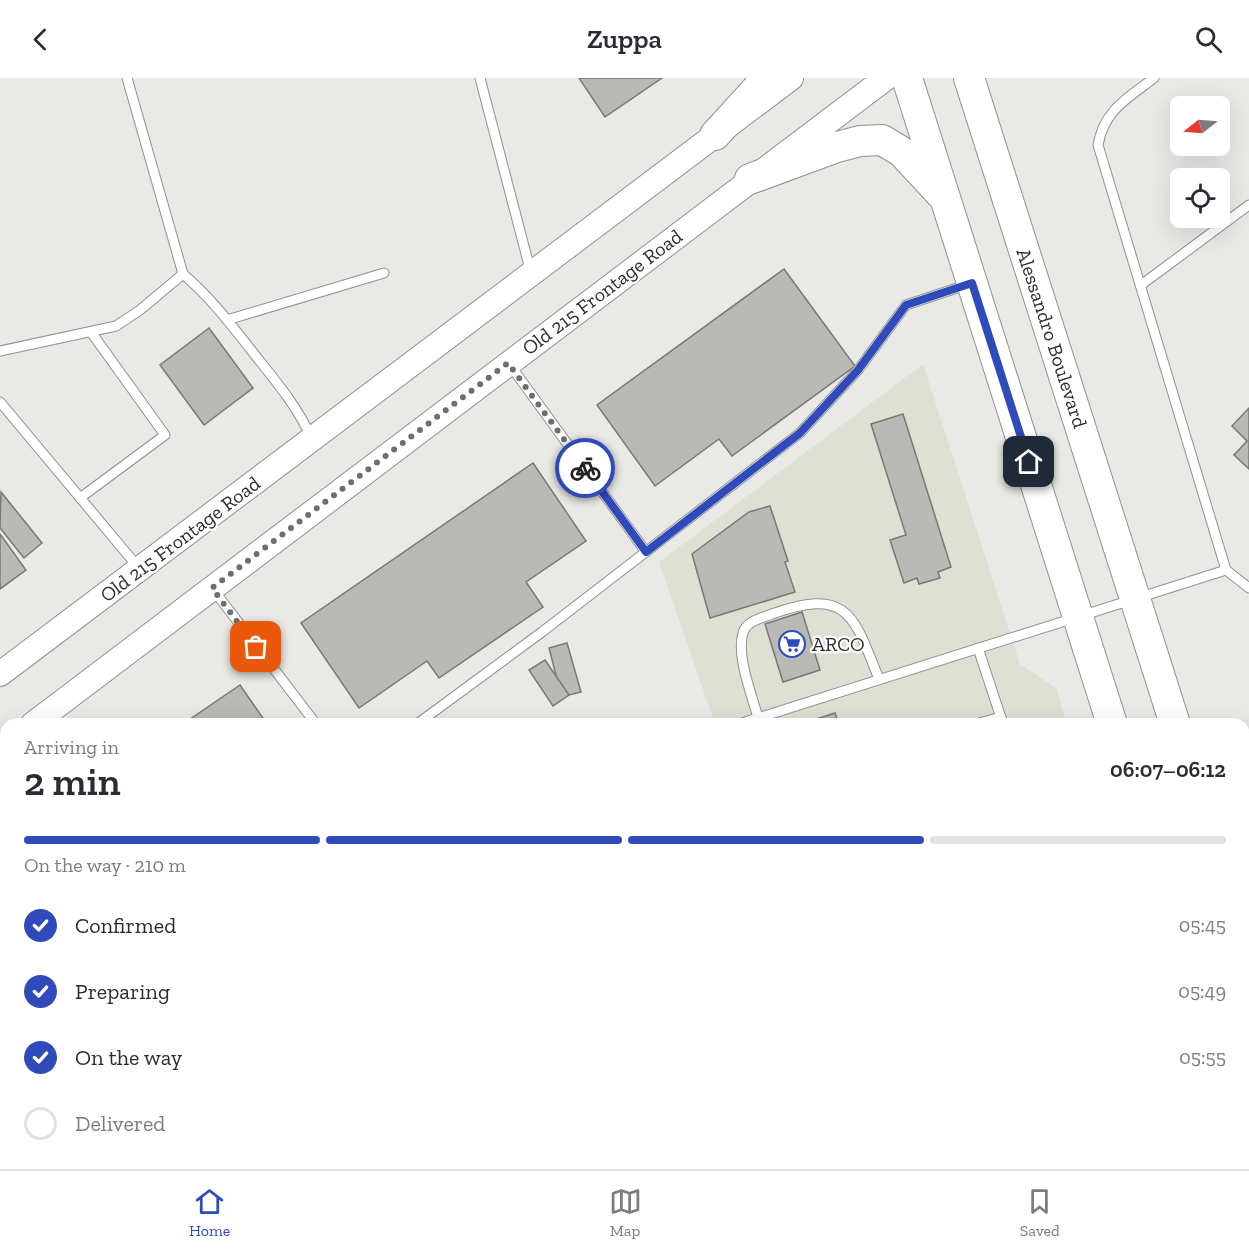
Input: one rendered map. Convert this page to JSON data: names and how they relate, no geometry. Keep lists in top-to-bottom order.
{
  "streets": {
    "main road": ["Alessandro Boulevard"],
    "street": ["Old 215 Frontage Road"]
  },
  "places": {
    "supermarket": ["ARCO"]
  },
  "north": "left",
  "page": {
    "header": "Zuppa",
    "heading": ["2 min", "Arriving in", "06:07–06:12"],
    "bar": "On the way · 210 m",
    "list": [
      ["Confirmed", "05:45"],
      ["Preparing", "05:49"],
      ["On the way", "05:55"],
      "Delivered"
    ],
    "tabs": ["Home", "Map", "Saved"]
  }
}
